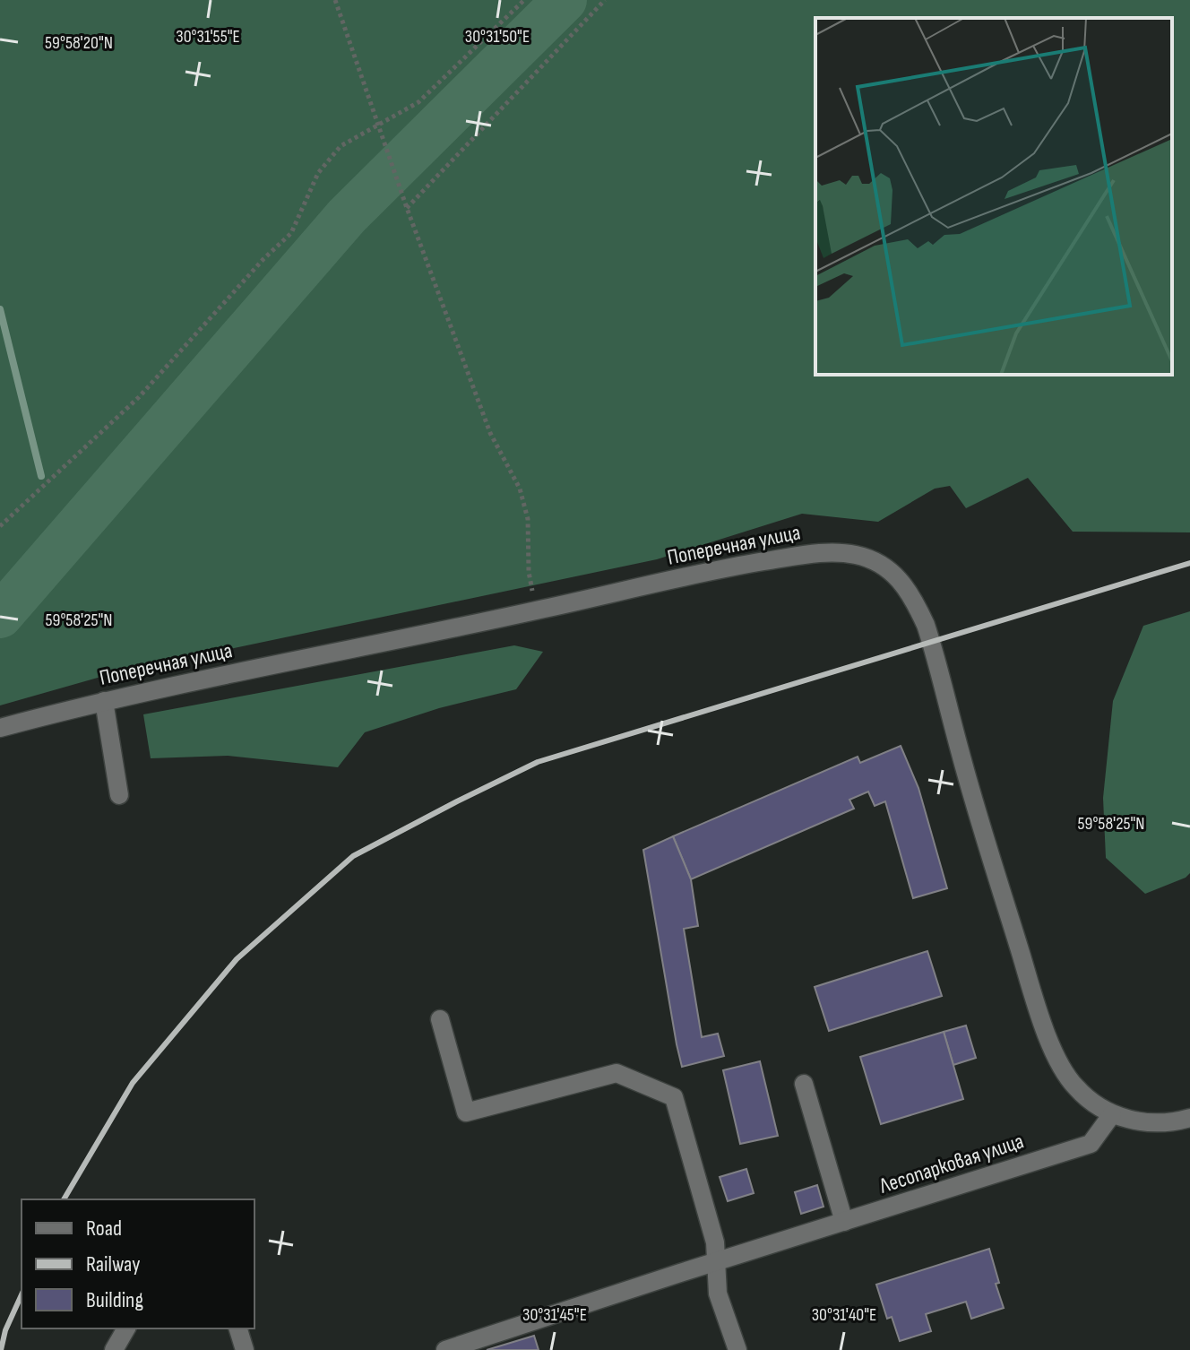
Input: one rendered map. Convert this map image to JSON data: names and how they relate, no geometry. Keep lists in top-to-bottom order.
{
  "streets": {
    "street": ["Поперечная улица", "Лесопарковая улица"]
  },
  "crossings": [
    ["Поперечная улица", "Лесопарковая улица"]
  ],
  "legend": ["Road", "Railway", "Building"],
  "coordinates": [
    "30°31'55\"E",
    "30°31'50\"E",
    "59°58'20\"N",
    "59°58'25\"N",
    "30°31'45\"E",
    "30°31'40\"E"
  ]
}
